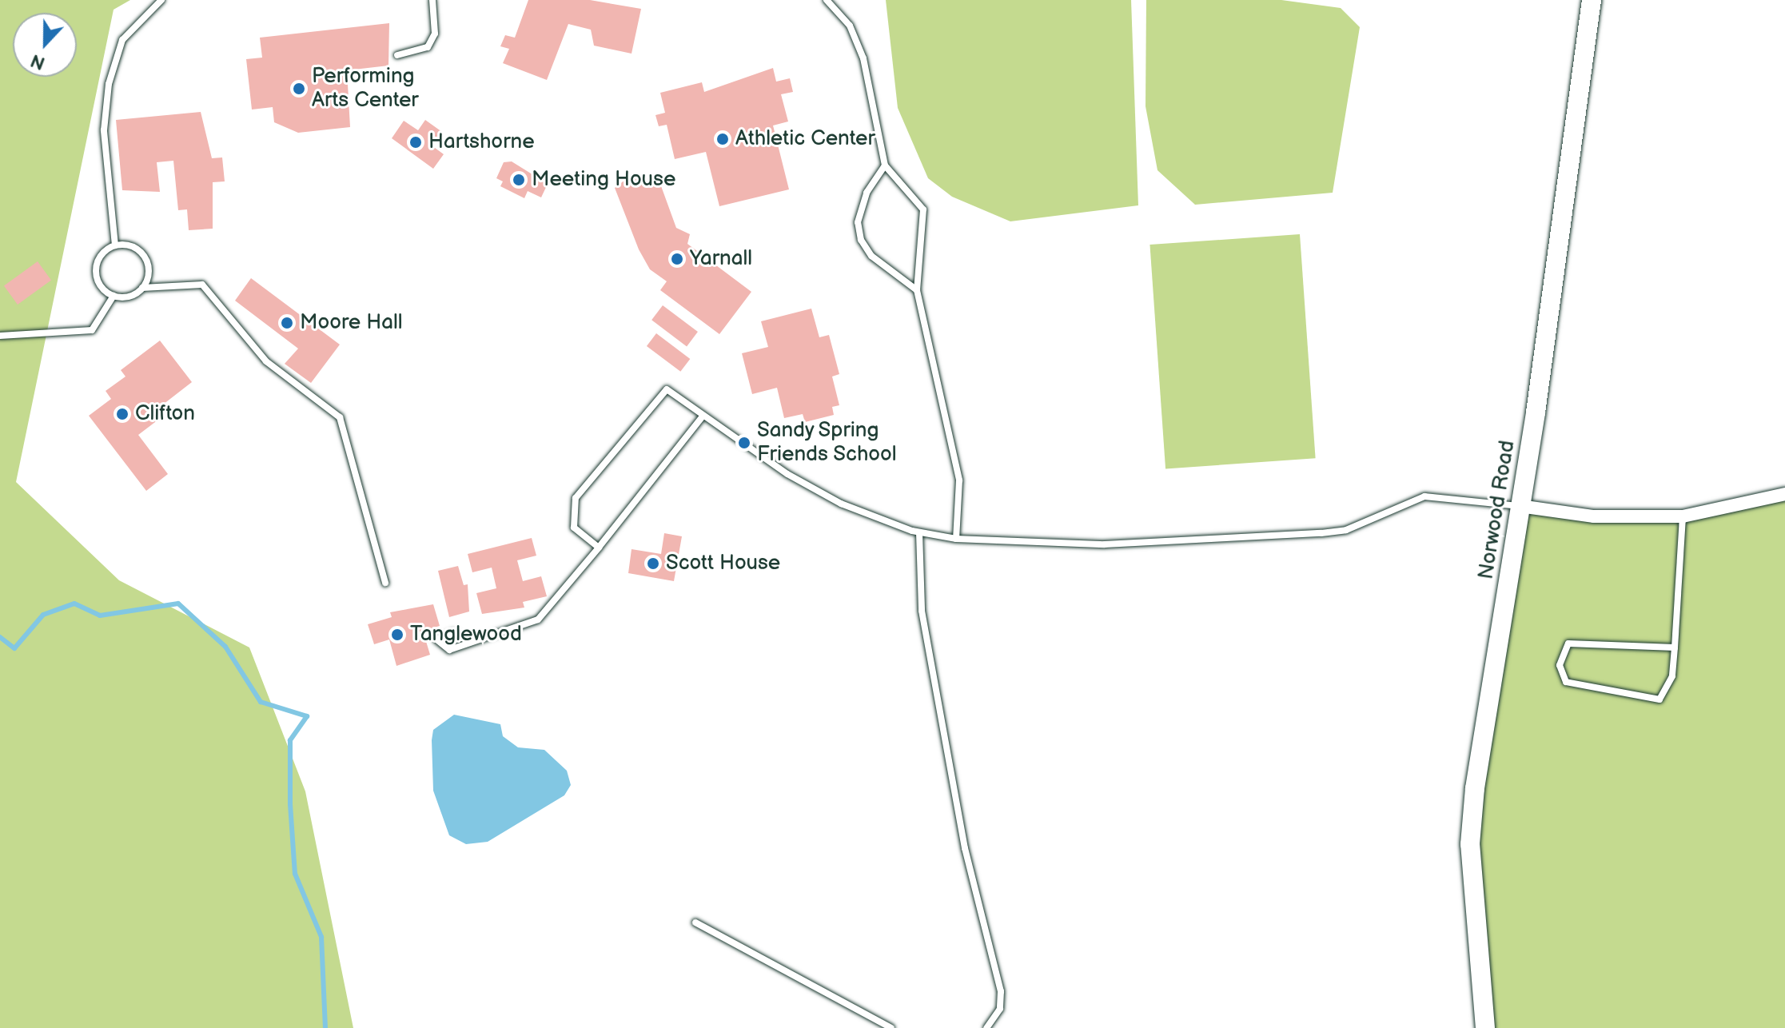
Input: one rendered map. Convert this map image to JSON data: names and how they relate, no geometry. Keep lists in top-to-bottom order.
{
  "streets": {
    "main road": ["Norwood Road"]
  },
  "places": [
    "Performing Arts Center",
    "Athletic Center",
    "Hartshorne",
    "Meeting House",
    "Yarnall",
    "Moore Hall",
    "Clifton",
    "Sandy Spring Friends School",
    "Scott House",
    "Tanglewood"
  ],
  "north": "bottom"
}
